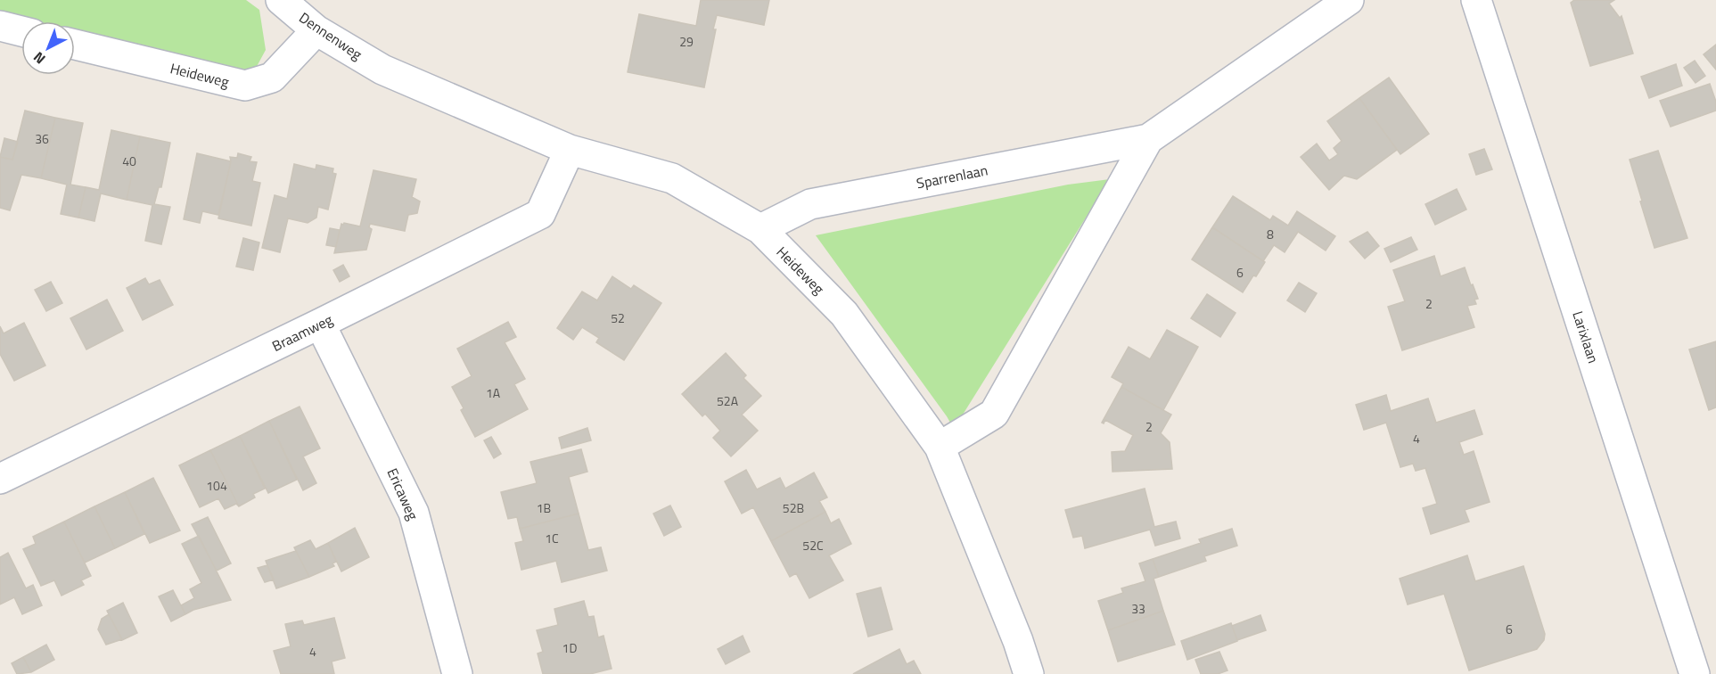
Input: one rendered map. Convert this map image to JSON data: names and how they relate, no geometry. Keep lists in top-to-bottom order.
{
  "streets": {
    "street": [
      "Dennenweg",
      "Heideweg",
      "Sparrenlaan",
      "Braamweg",
      "Larixlaan",
      "Ericaweg"
    ]
  },
  "crossings": [
    ["Dennenweg", "Heideweg"],
    ["Heideweg", "Sparrenlaan"],
    ["Heideweg", "Braamweg"],
    ["Braamweg", "Ericaweg"]
  ],
  "house_numbers": [
    "29",
    "36",
    "40",
    "8",
    "6",
    "2",
    "52",
    "1A",
    "52A",
    "2",
    "4",
    "104",
    "1B",
    "52B",
    "1C",
    "52C",
    "33",
    "6",
    "1D",
    "4"
  ],
  "north": "bottom left"
}
